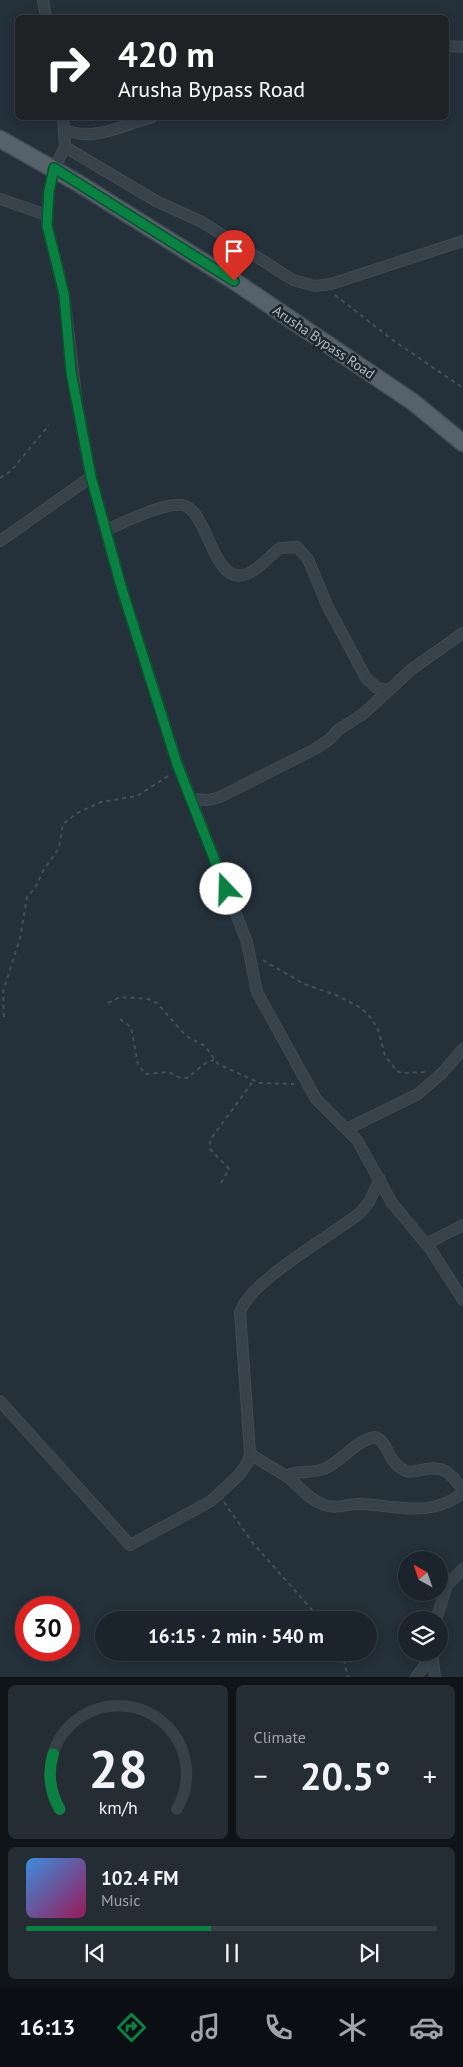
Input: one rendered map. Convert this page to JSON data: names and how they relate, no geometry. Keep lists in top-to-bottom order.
{
  "streets": {
    "main road": ["Arusha Bypass Road"]
  },
  "north": "top left",
  "page": {
    "turn": ["420 m", "Arusha Bypass Road"],
    "limit": "30",
    "trip": "16:15 · 2 min · 540 m",
    "tile": "Climate",
    "heat": ["−", "20.5°", "+"],
    "song": ["102.4 FM", "Music"],
    "tabs": "16:13",
    "gauge": ["28", "km/h"]
  }
}
